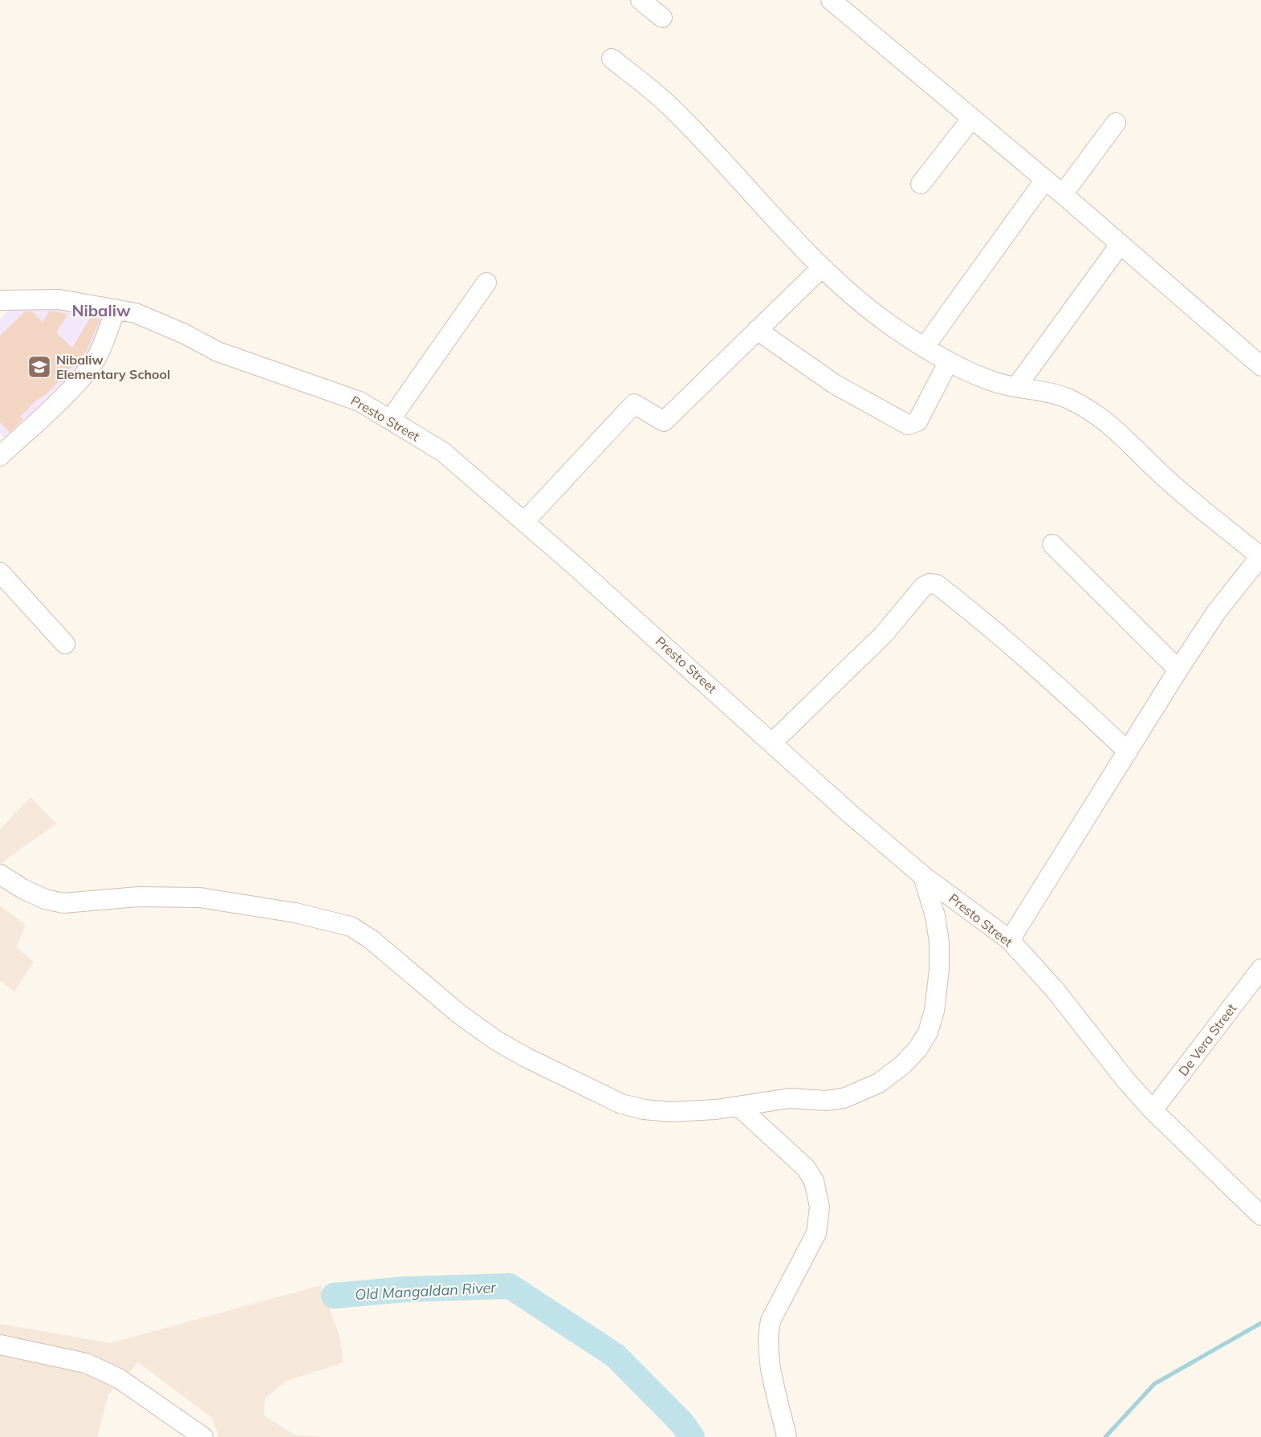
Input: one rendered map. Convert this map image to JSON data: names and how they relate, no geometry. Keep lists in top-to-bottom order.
{
  "streets": {
    "street": ["Presto Street", "De Vera Street"]
  },
  "crossings": [
    ["Presto Street", "De Vera Street"]
  ],
  "districts": ["Nibaliw"],
  "water": ["Old Mangaldan River"],
  "places": {
    "school or university": ["Nibaliw Elementary School"]
  }
}
